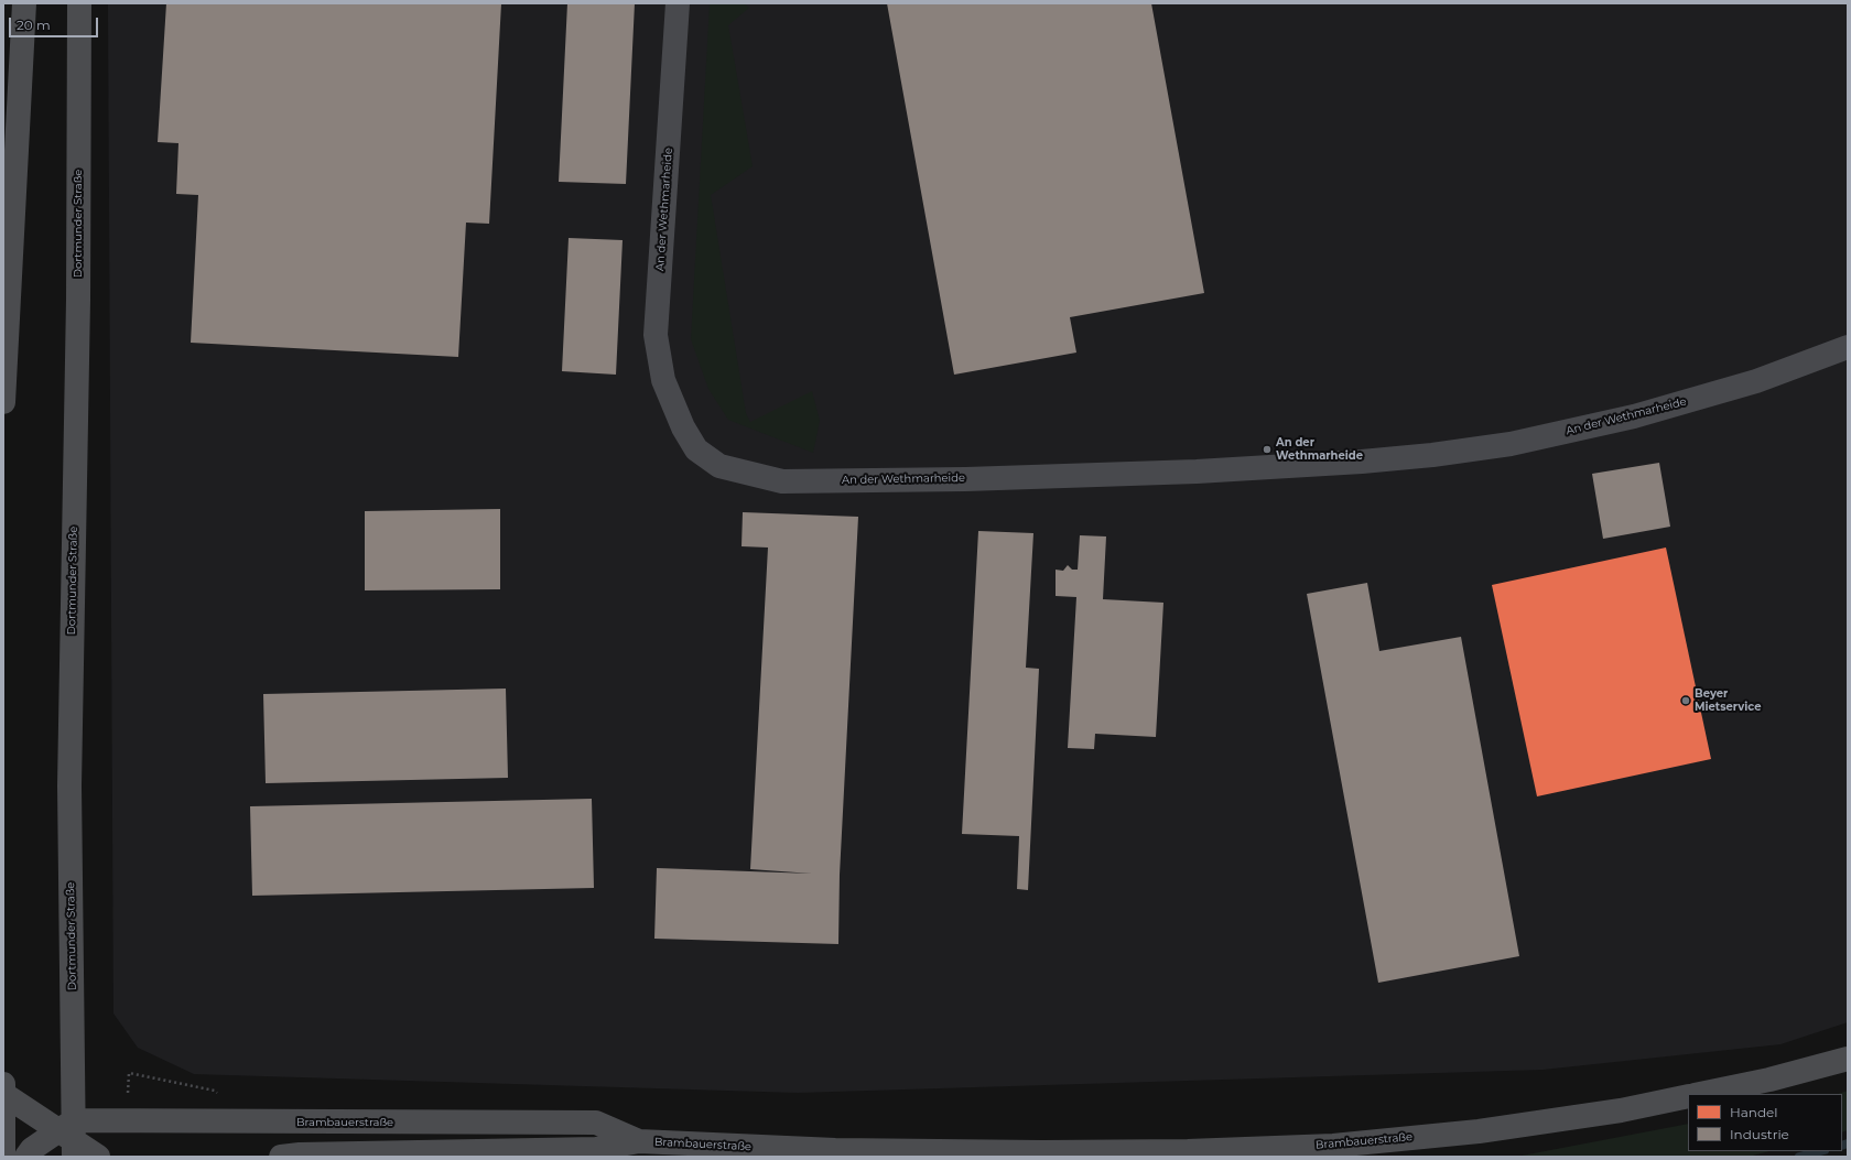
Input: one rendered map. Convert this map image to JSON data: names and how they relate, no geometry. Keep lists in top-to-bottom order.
{
  "streets": {
    "main road": ["Dortmunder Straße", "Brambauerstraße"],
    "street": ["An der Wethmarheide"]
  },
  "crossings": [
    ["Dortmunder Straße", "Brambauerstraße"]
  ],
  "places": ["An der Wethmarheide", "Beyer Mietservice"],
  "legend": ["Handel", "Industrie"],
  "scale_bar": "20 m"
}
